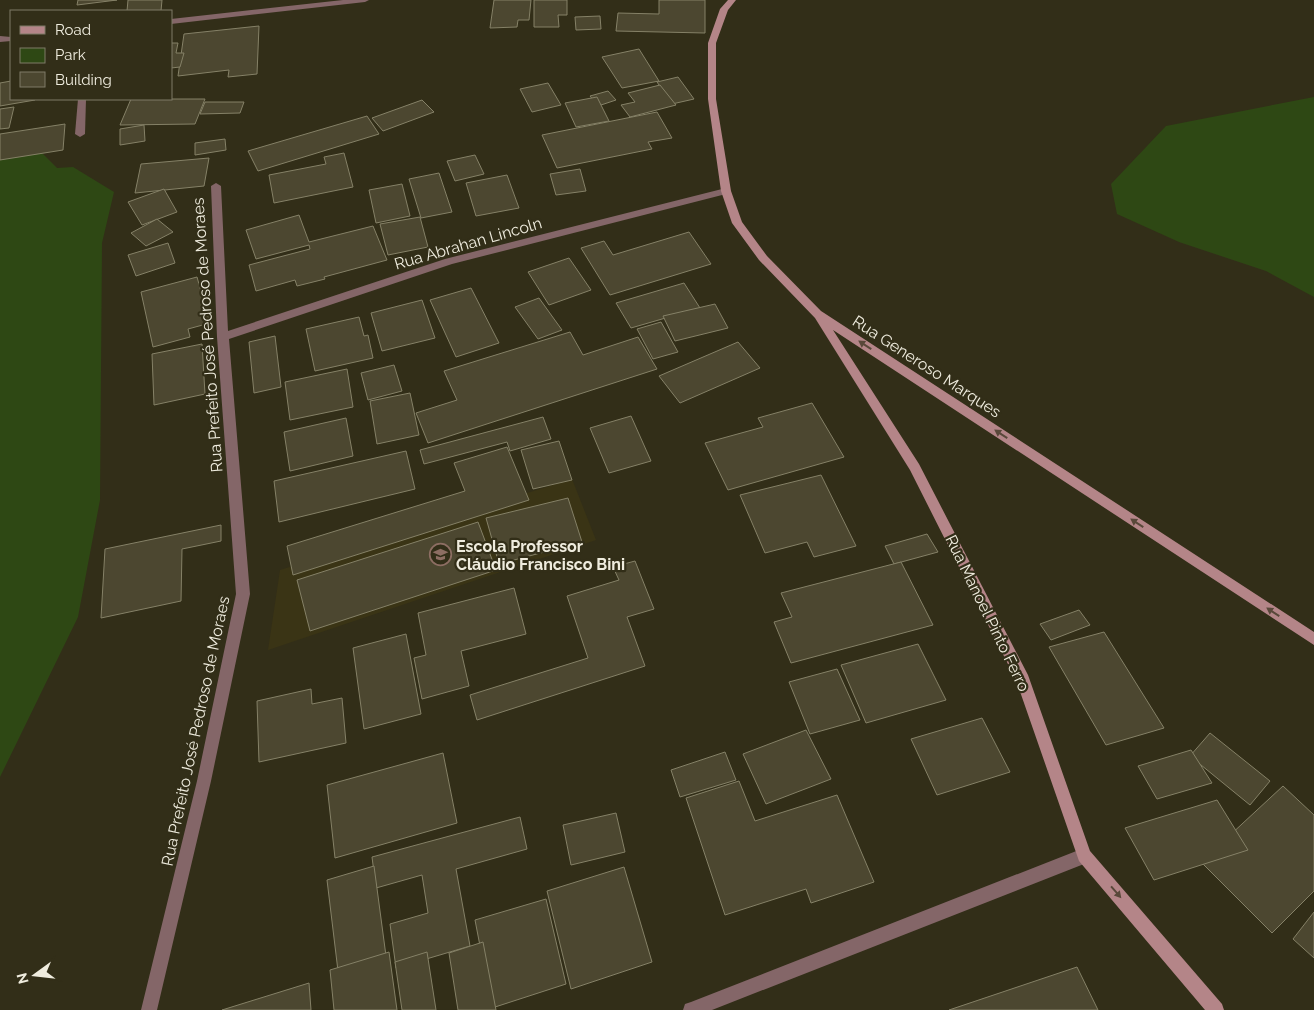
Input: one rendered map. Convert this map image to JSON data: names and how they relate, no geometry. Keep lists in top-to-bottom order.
{
  "streets": {
    "street": [
      "Rua Abrahan Lincoln",
      "Rua Prefeito José Pedroso de Moraes",
      "Rua Generoso Marques",
      "Rua Manoel Pinto Ferro"
    ]
  },
  "crossings": [
    ["Rua Abrahan Lincoln", "Rua Prefeito José Pedroso de Moraes"],
    ["Rua Abrahan Lincoln", "Rua Generoso Marques"],
    ["Rua Generoso Marques", "Rua Manoel Pinto Ferro"]
  ],
  "one_way": ["Rua Generoso Marques"],
  "places": {
    "school or university": ["Escola Professor Cláudio Francisco Bini"]
  },
  "legend": ["Road", "Park", "Building"],
  "north": "left"
}
